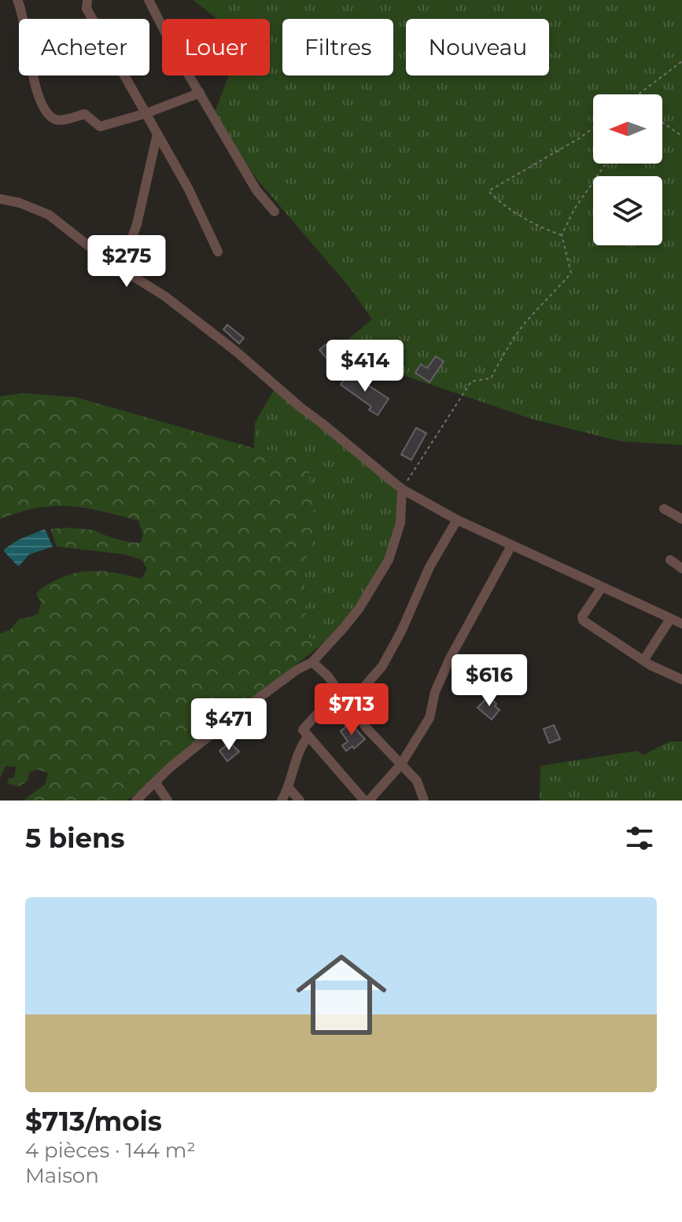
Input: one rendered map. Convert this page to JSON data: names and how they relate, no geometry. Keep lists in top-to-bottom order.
{
  "north": "left",
  "page": {
    "chip": [
      "Acheter",
      "Louer",
      "Filtres",
      "Nouveau"
    ],
    "price": [
      "$275",
      "$414",
      "$616",
      "$713",
      "$471"
    ],
    "heading": "5 biens",
    "list": [
      {
        "name": "$713/mois",
        "note": "4 pièces · 144 m² · Maison"
      }
    ]
  }
}
